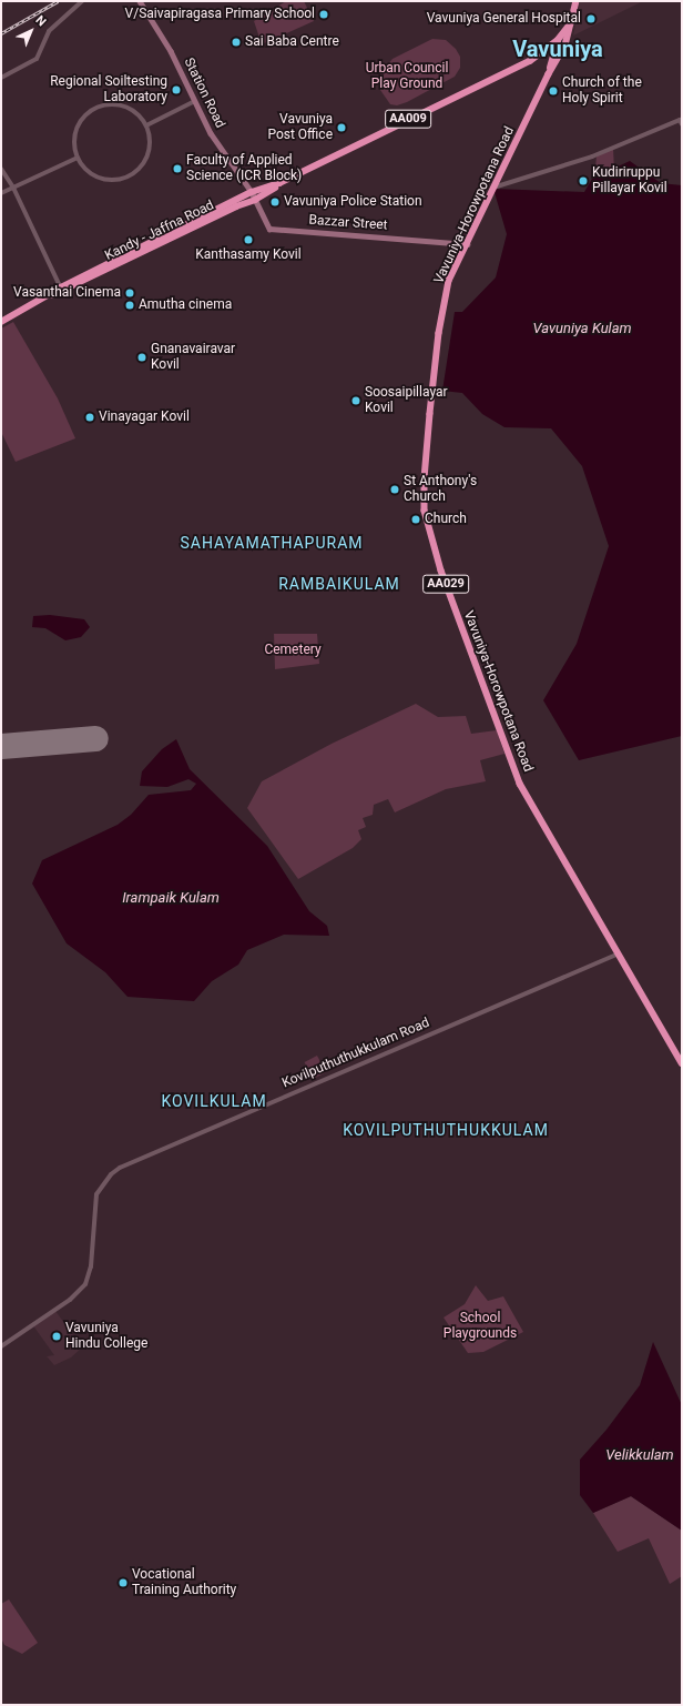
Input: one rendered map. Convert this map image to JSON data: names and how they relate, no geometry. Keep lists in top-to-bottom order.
{
  "streets": {
    "highway": [
      "AA009",
      "Vavuniya-Horowpotana Road",
      "Kandy - Jaffna Road",
      "AA029"
    ],
    "main road": ["Station Road", "Bazzar Street"],
    "street": ["Kovilputhuthukkulam Road"]
  },
  "crossings": [
    ["Station Road", "Bazzar Street"],
    ["Station Road", "Kandy - Jaffna Road"],
    ["AA009", "Vavuniya-Horowpotana Road"],
    ["AA009", "Kandy - Jaffna Road"],
    ["Vavuniya-Horowpotana Road", "Bazzar Street"],
    ["Vavuniya-Horowpotana Road", "Kandy - Jaffna Road"],
    ["Vavuniya-Horowpotana Road", "Kovilputhuthukkulam Road"],
    ["Bazzar Street", "Kandy - Jaffna Road"]
  ],
  "districts": [
    "Vavuniya",
    "SAHAYAMATHAPURAM",
    "RAMBAIKULAM",
    "KOVILKULAM",
    "KOVILPUTHUTHUKKULAM"
  ],
  "water": ["Vavuniya Kulam", "Irampaik Kulam", "Velikkulam"],
  "parks": ["Urban Council Play Ground", "Cemetery", "School Playgrounds"],
  "places": [
    "V/Saivapiragasa Primary School",
    "Vavuniya General Hospital",
    "Sai Baba Centre",
    "Regional Soiltesting Laboratory",
    "Church of the Holy Spirit",
    "Vavuniya Post Office",
    "Faculty of Applied Science (ICR Block)",
    "Kudiriruppu Pillayar Kovil",
    "Vavuniya Police Station",
    "Kanthasamy Kovil",
    "Vasanthai Cinema",
    "Amutha cinema",
    "Gnanavairavar Kovil",
    "Soosaipillayar Kovil",
    "Vinayagar Kovil",
    "St Anthony's Church",
    "Church",
    "Vavuniya Hindu College",
    "Vocational Training Authority"
  ],
  "north": "top right"
}
